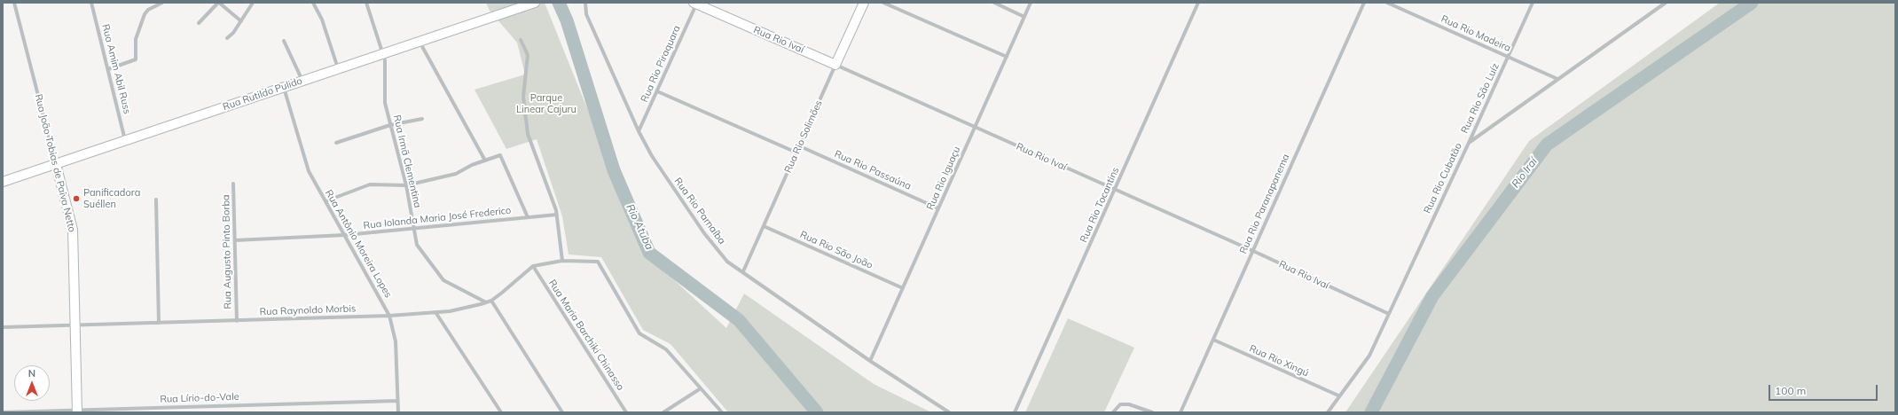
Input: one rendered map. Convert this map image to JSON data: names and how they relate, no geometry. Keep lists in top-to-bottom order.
{
  "streets": {
    "street": [
      "Rua Rio Madeira",
      "Rua Rio Ivaí",
      "Rua Rio Piraquara",
      "Rua Amim Abil Russ",
      "Rua Rutildo Pulido",
      "Rua Rio São Luíz",
      "Rua Rio Solimões",
      "Rua Irmã Clementina",
      "Rua João Tobias de Paiva Netto",
      "Rua Rio Passaúna",
      "Rua Rio Iguaçu",
      "Rua Rio Cubatão",
      "Rua Rio Paranapanema",
      "Rua Rio Tocantins",
      "Rua Rio Parnaíba",
      "Rua Iolanda Maria José Frederico",
      "Rua Antônio Moreira Lopes",
      "Rua Rio São João",
      "Rua Augusto Pinto Borba",
      "Rua Raynoldo Morbis",
      "Rua Maria Barchiki Chinasso",
      "Rua Rio Xingú",
      "Rua Lírio-do-Vale"
    ]
  },
  "crossings": [
    ["Rua Rio Madeira", "Rua Rio São Luíz"],
    ["Rua Rio Madeira", "Rua Rio Cubatão"],
    ["Rua Rio Ivaí", "Rua Rio Piraquara"],
    ["Rua Rio Ivaí", "Rua Rio Solimões"],
    ["Rua Rio Ivaí", "Rua Rio Iguaçu"],
    ["Rua Rio Ivaí", "Rua Rio Cubatão"],
    ["Rua Rio Ivaí", "Rua Rio Paranapanema"],
    ["Rua Rio Ivaí", "Rua Rio Tocantins"],
    ["Rua Rio Piraquara", "Rua Rio Parnaíba"],
    ["Rua Amim Abil Russ", "Rua Rutildo Pulido"],
    ["Rua Rutildo Pulido", "Rua Irmã Clementina"],
    ["Rua Rutildo Pulido", "Rua João Tobias de Paiva Netto"],
    ["Rua Rutildo Pulido", "Rua Antônio Moreira Lopes"],
    ["Rua Rio São Luíz", "Rua Rio Cubatão"],
    ["Rua Rio Solimões", "Rua Rio Passaúna"],
    ["Rua Rio Solimões", "Rua Rio Parnaíba"],
    ["Rua Rio Solimões", "Rua Rio São João"],
    ["Rua Irmã Clementina", "Rua Iolanda Maria José Frederico"],
    ["Rua Irmã Clementina", "Rua Raynoldo Morbis"],
    ["Rua João Tobias de Paiva Netto", "Rua Raynoldo Morbis"],
    ["Rua João Tobias de Paiva Netto", "Rua Lírio-do-Vale"],
    ["Rua Rio Passaúna", "Rua Rio Iguaçu"],
    ["Rua Rio Iguaçu", "Rua Rio Parnaíba"],
    ["Rua Rio Iguaçu", "Rua Rio São João"],
    ["Rua Rio Cubatão", "Rua Rio Xingú"],
    ["Rua Rio Paranapanema", "Rua Rio Xingú"],
    ["Rua Iolanda Maria José Frederico", "Rua Antônio Moreira Lopes"],
    ["Rua Iolanda Maria José Frederico", "Rua Augusto Pinto Borba"],
    ["Rua Antônio Moreira Lopes", "Rua Raynoldo Morbis"],
    ["Rua Antônio Moreira Lopes", "Rua Lírio-do-Vale"],
    ["Rua Augusto Pinto Borba", "Rua Raynoldo Morbis"],
    ["Rua Raynoldo Morbis", "Rua Maria Barchiki Chinasso"]
  ],
  "water": ["Rio Iraí", "Rio Atuba"],
  "parks": ["Parque Linear Cajuru"],
  "places": ["Panificadora Suéllen"],
  "scale_bar": "100 m",
  "north": "top"
}
